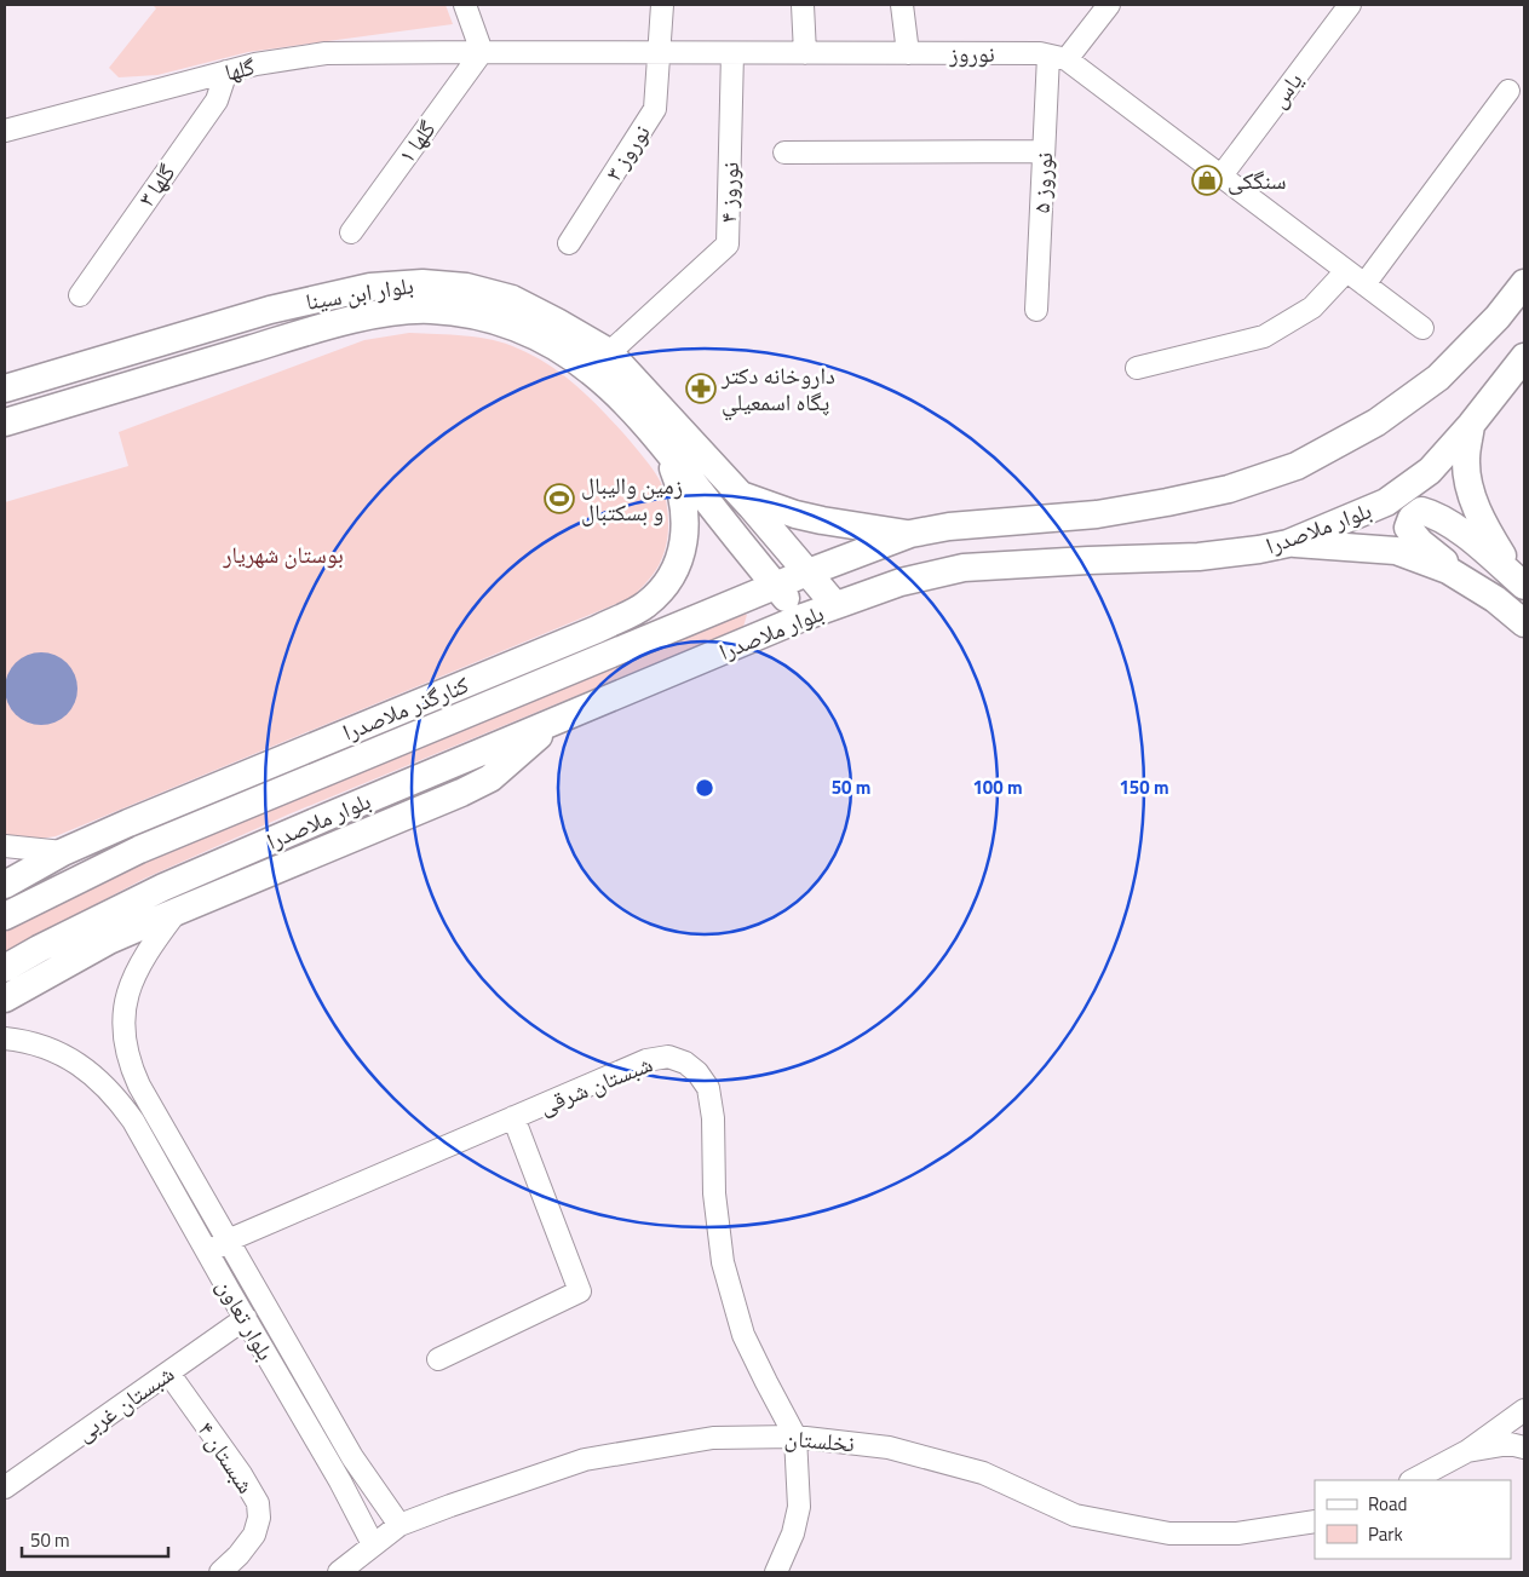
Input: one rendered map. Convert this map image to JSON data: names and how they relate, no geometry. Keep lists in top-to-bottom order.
{
  "streets": {
    "main road": ["بلوار ابن سینا", "بلوار ملاصدرا", "کنارگذر ملاصدرا"],
    "street": [
      "نوروز",
      "گلها",
      "یاس",
      "گلها ۱",
      "نوروز ۳",
      "نوروز ۵",
      "گلها ۳",
      "نوروز ۴",
      "شبستان شرقی",
      "بلوار تعاون",
      "شبستان غربی",
      "نخلستان",
      "شبستان ۴"
    ]
  },
  "crossings": [
    ["نوروز", "گلها"],
    ["نوروز", "گلها ۱"],
    ["نوروز", "نوروز ۳"],
    ["نوروز", "نوروز ۵"],
    ["نوروز", "نوروز ۴"],
    ["گلها", "گلها ۱"],
    ["گلها", "گلها ۳"],
    ["نوروز ۴", "بلوار ابن سینا"],
    ["بلوار ابن سینا", "بلوار ملاصدرا"],
    ["بلوار ابن سینا", "کنارگذر ملاصدرا"],
    ["شبستان شرقی", "بلوار تعاون"],
    ["شبستان شرقی", "نخلستان"],
    ["بلوار تعاون", "شبستان غربی"],
    ["بلوار تعاون", "نخلستان"],
    ["شبستان غربی", "شبستان ۴"]
  ],
  "parks": ["بوستان شهریار"],
  "places": {
    "shop": ["سنگکی"],
    "pharmacy": ["داروخانه دكتر پگاه اسمعيلي"],
    "sports": ["زمین والیبال و بسکتبال"]
  },
  "legend": ["Road", "Park"],
  "scale_bar": "50 m",
  "rings": ["50 m", "100 m", "150 m"]
}
